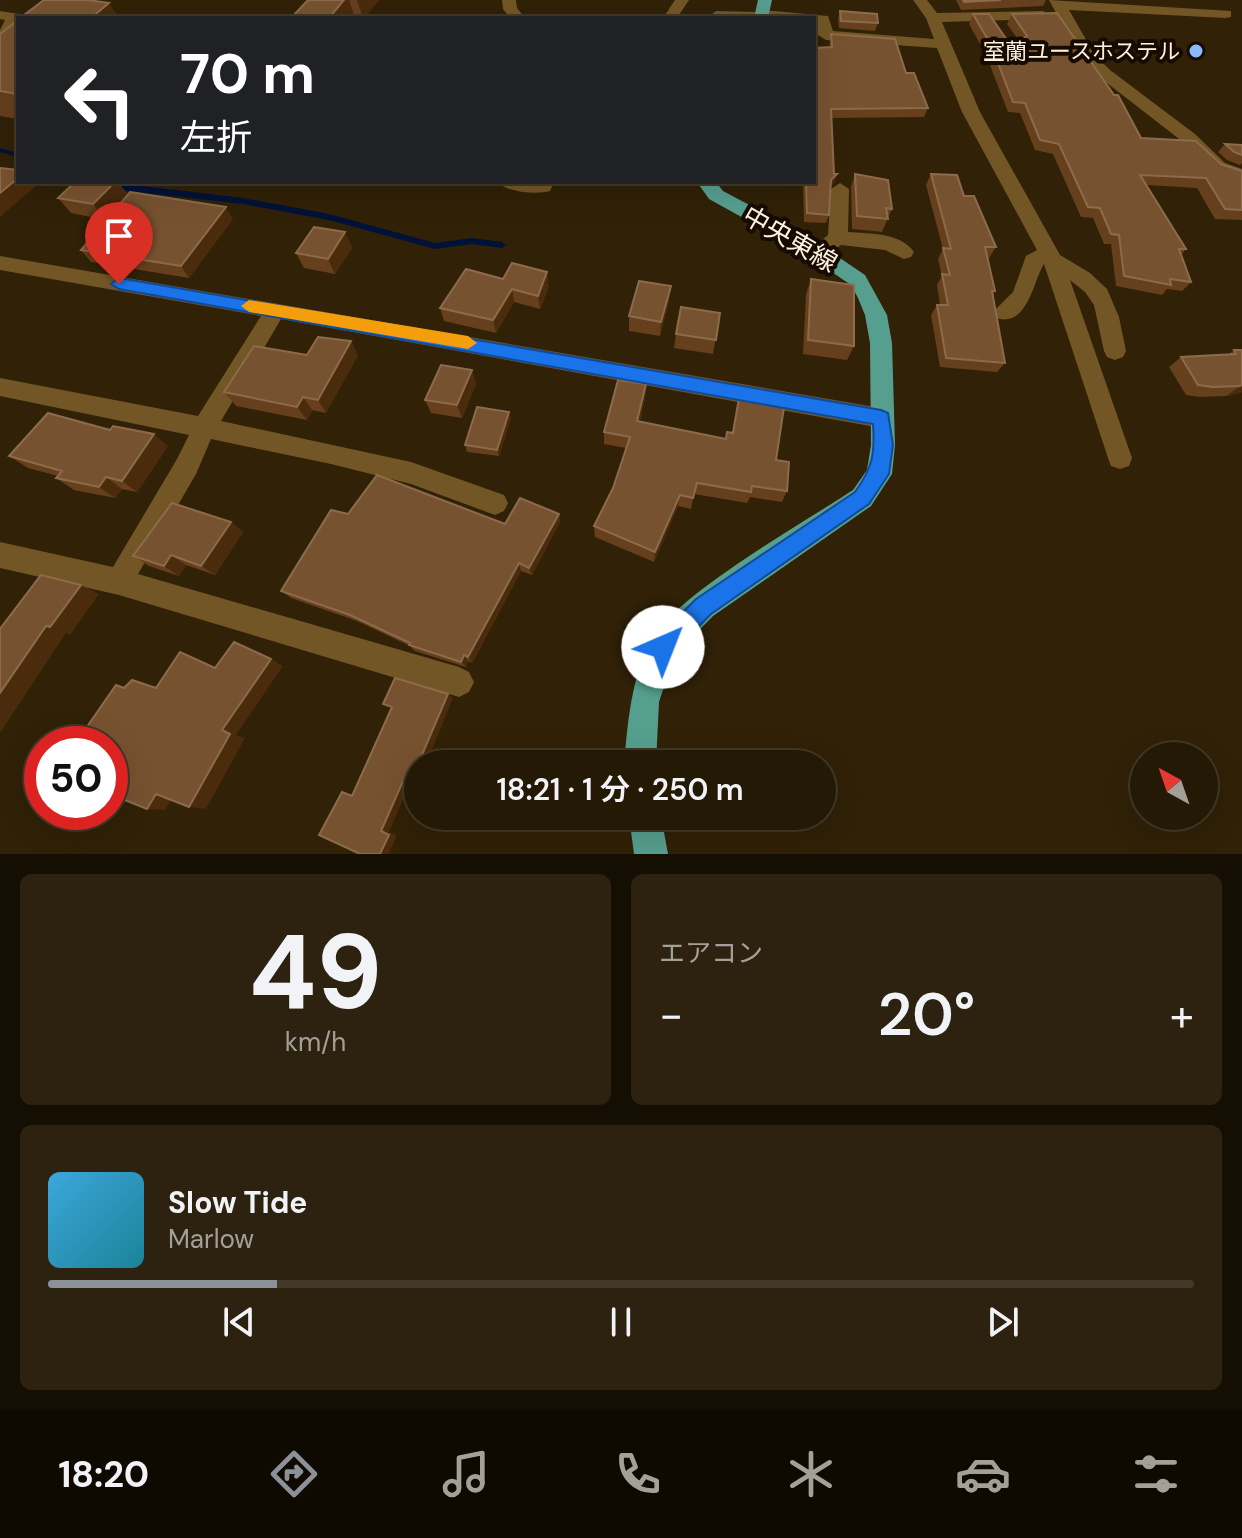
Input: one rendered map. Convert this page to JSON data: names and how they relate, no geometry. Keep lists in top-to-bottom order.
{
  "streets": {
    "main road": ["中央東線"]
  },
  "places": ["室蘭ユースホステル"],
  "north": "top left",
  "page": {
    "turn": ["70 m", "左折"],
    "limit": "50",
    "trip": "18:21 · 1 分 · 250 m",
    "tile": [
      ["49", "km/h"],
      "エアコン"
    ],
    "heat": ["−", "20°", "+"],
    "song": ["Slow Tide", "Marlow"],
    "tabs": "18:20"
  }
}
